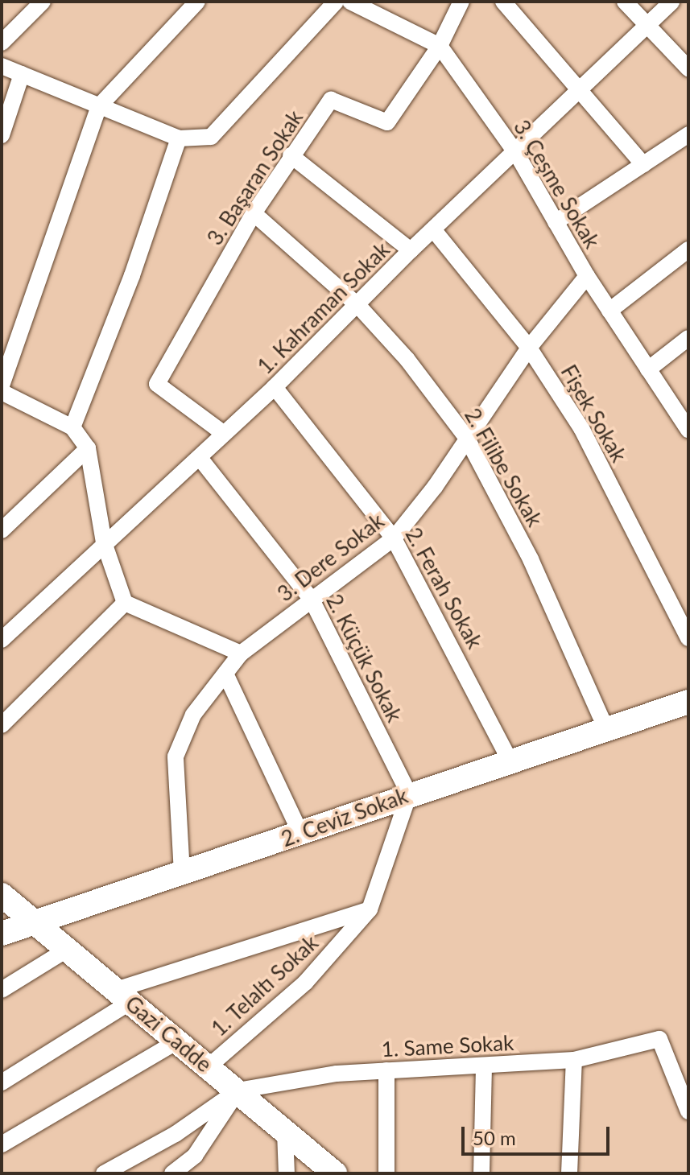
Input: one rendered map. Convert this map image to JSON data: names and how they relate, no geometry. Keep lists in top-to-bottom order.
{
  "streets": {
    "main road": ["2. Ceviz Sokak", "Gazi Cadde"],
    "street": [
      "3. Başaran Sokak",
      "3. Çeşme Sokak",
      "1. Kahraman Sokak",
      "Fişek Sokak",
      "2. Filibe Sokak",
      "3. Dere Sokak",
      "2. Ferah Sokak",
      "2. Küçük Sokak",
      "1. Telaltı Sokak",
      "1. Same Sokak"
    ]
  },
  "crossings": [
    ["3. Başaran Sokak", "3. Çeşme Sokak"],
    ["3. Başaran Sokak", "1. Kahraman Sokak"],
    ["3. Başaran Sokak", "2. Filibe Sokak"],
    ["3. Çeşme Sokak", "1. Kahraman Sokak"],
    ["3. Çeşme Sokak", "3. Dere Sokak"],
    ["1. Kahraman Sokak", "Fişek Sokak"],
    ["1. Kahraman Sokak", "2. Filibe Sokak"],
    ["1. Kahraman Sokak", "2. Ferah Sokak"],
    ["1. Kahraman Sokak", "2. Küçük Sokak"],
    ["Fişek Sokak", "3. Dere Sokak"],
    ["2. Filibe Sokak", "3. Dere Sokak"],
    ["2. Filibe Sokak", "2. Ceviz Sokak"],
    ["3. Dere Sokak", "2. Ferah Sokak"],
    ["3. Dere Sokak", "2. Küçük Sokak"],
    ["3. Dere Sokak", "2. Ceviz Sokak"],
    ["2. Ferah Sokak", "2. Ceviz Sokak"],
    ["2. Küçük Sokak", "2. Ceviz Sokak"],
    ["2. Küçük Sokak", "1. Telaltı Sokak"],
    ["2. Ceviz Sokak", "1. Telaltı Sokak"],
    ["2. Ceviz Sokak", "Gazi Cadde"],
    ["1. Telaltı Sokak", "Gazi Cadde"],
    ["Gazi Cadde", "1. Same Sokak"]
  ],
  "scale_bar": "50 m"
}
